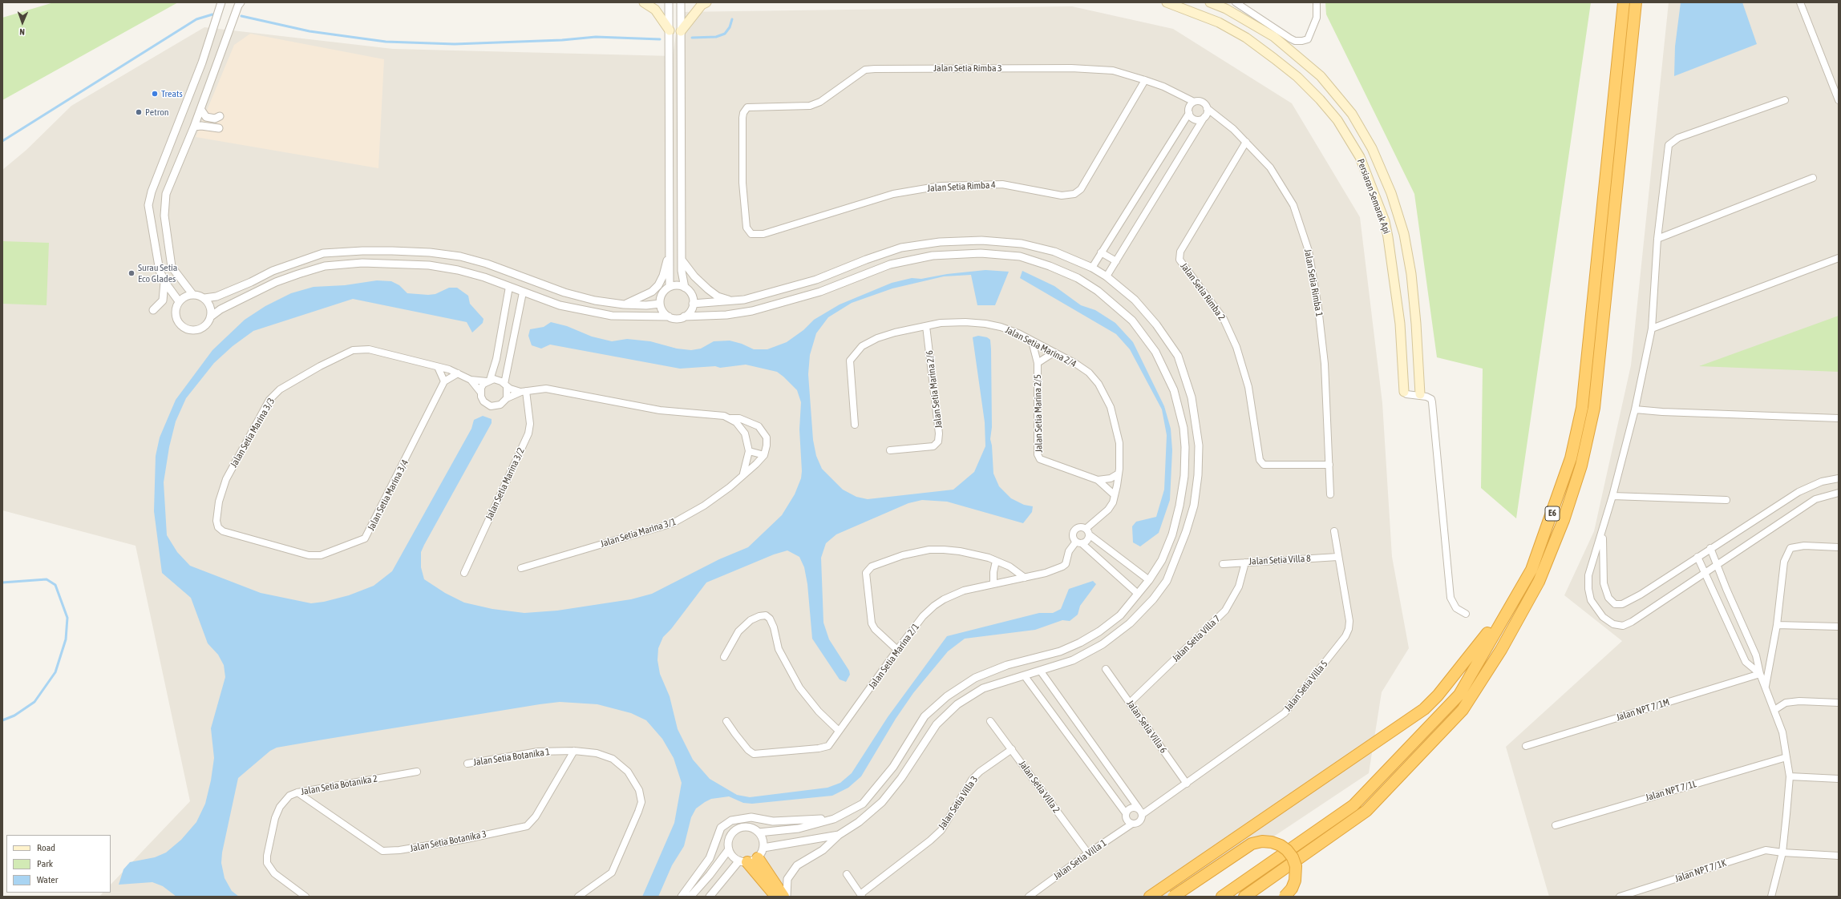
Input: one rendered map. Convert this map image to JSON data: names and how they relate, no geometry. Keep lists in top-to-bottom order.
{
  "streets": {
    "highway": ["E6"],
    "main road": ["Persiaran Semarak Api"],
    "street": [
      "Jalan Setia Rimba 3",
      "Jalan Setia Rimba 4",
      "Jalan Setia Rimba 1",
      "Jalan Setia Rimba 2",
      "Jalan Setia Marina 2/4",
      "Jalan Setia Marina 2/6",
      "Jalan Setia Marina 2/5",
      "Jalan Setia Marina 3/3",
      "Jalan Setia Marina 3/2",
      "Jalan Setia Marina 3/4",
      "Jalan Setia Marina 3/1",
      "Jalan Setia Villa 8",
      "Jalan Setia Villa 7",
      "Jalan Setia Marina 2/1",
      "Jalan Setia Villa 5",
      "Jalan NPT 7/1M",
      "Jalan Setia Villa 6",
      "Jalan Setia Botanika 1",
      "Jalan Setia Botanika 2",
      "Jalan Setia Villa 2",
      "Jalan NPT 7/1L",
      "Jalan Setia Villa 3",
      "Jalan Setia Botanika 3",
      "Jalan Setia Villa 1",
      "Jalan NPT 7/1K"
    ]
  },
  "crossings": [
    ["Jalan Setia Rimba 3", "Jalan Setia Rimba 4"],
    ["Jalan Setia Rimba 3", "Jalan Setia Rimba 1"],
    ["Jalan Setia Rimba 1", "Jalan Setia Rimba 2"],
    ["Jalan Setia Marina 2/4", "Jalan Setia Marina 2/6"],
    ["Jalan Setia Marina 2/4", "Jalan Setia Marina 2/1"],
    ["Jalan Setia Marina 3/3", "Jalan Setia Marina 3/4"],
    ["Jalan Setia Villa 8", "Jalan Setia Villa 7"],
    ["Jalan Setia Villa 8", "Jalan Setia Villa 5"],
    ["Jalan Setia Villa 7", "Jalan Setia Villa 6"],
    ["Jalan Setia Villa 5", "Jalan Setia Villa 6"],
    ["Jalan Setia Villa 5", "Jalan Setia Villa 1"],
    ["Jalan Setia Botanika 1", "Jalan Setia Botanika 3"],
    ["Jalan Setia Botanika 2", "Jalan Setia Botanika 3"],
    ["Jalan Setia Villa 2", "Jalan Setia Villa 3"],
    ["Jalan Setia Villa 2", "Jalan Setia Villa 1"]
  ],
  "places": ["Treats", "Petron", "Surau Setia Eco Glades"],
  "legend": ["Road", "Park", "Water"],
  "north": "bottom"
}
